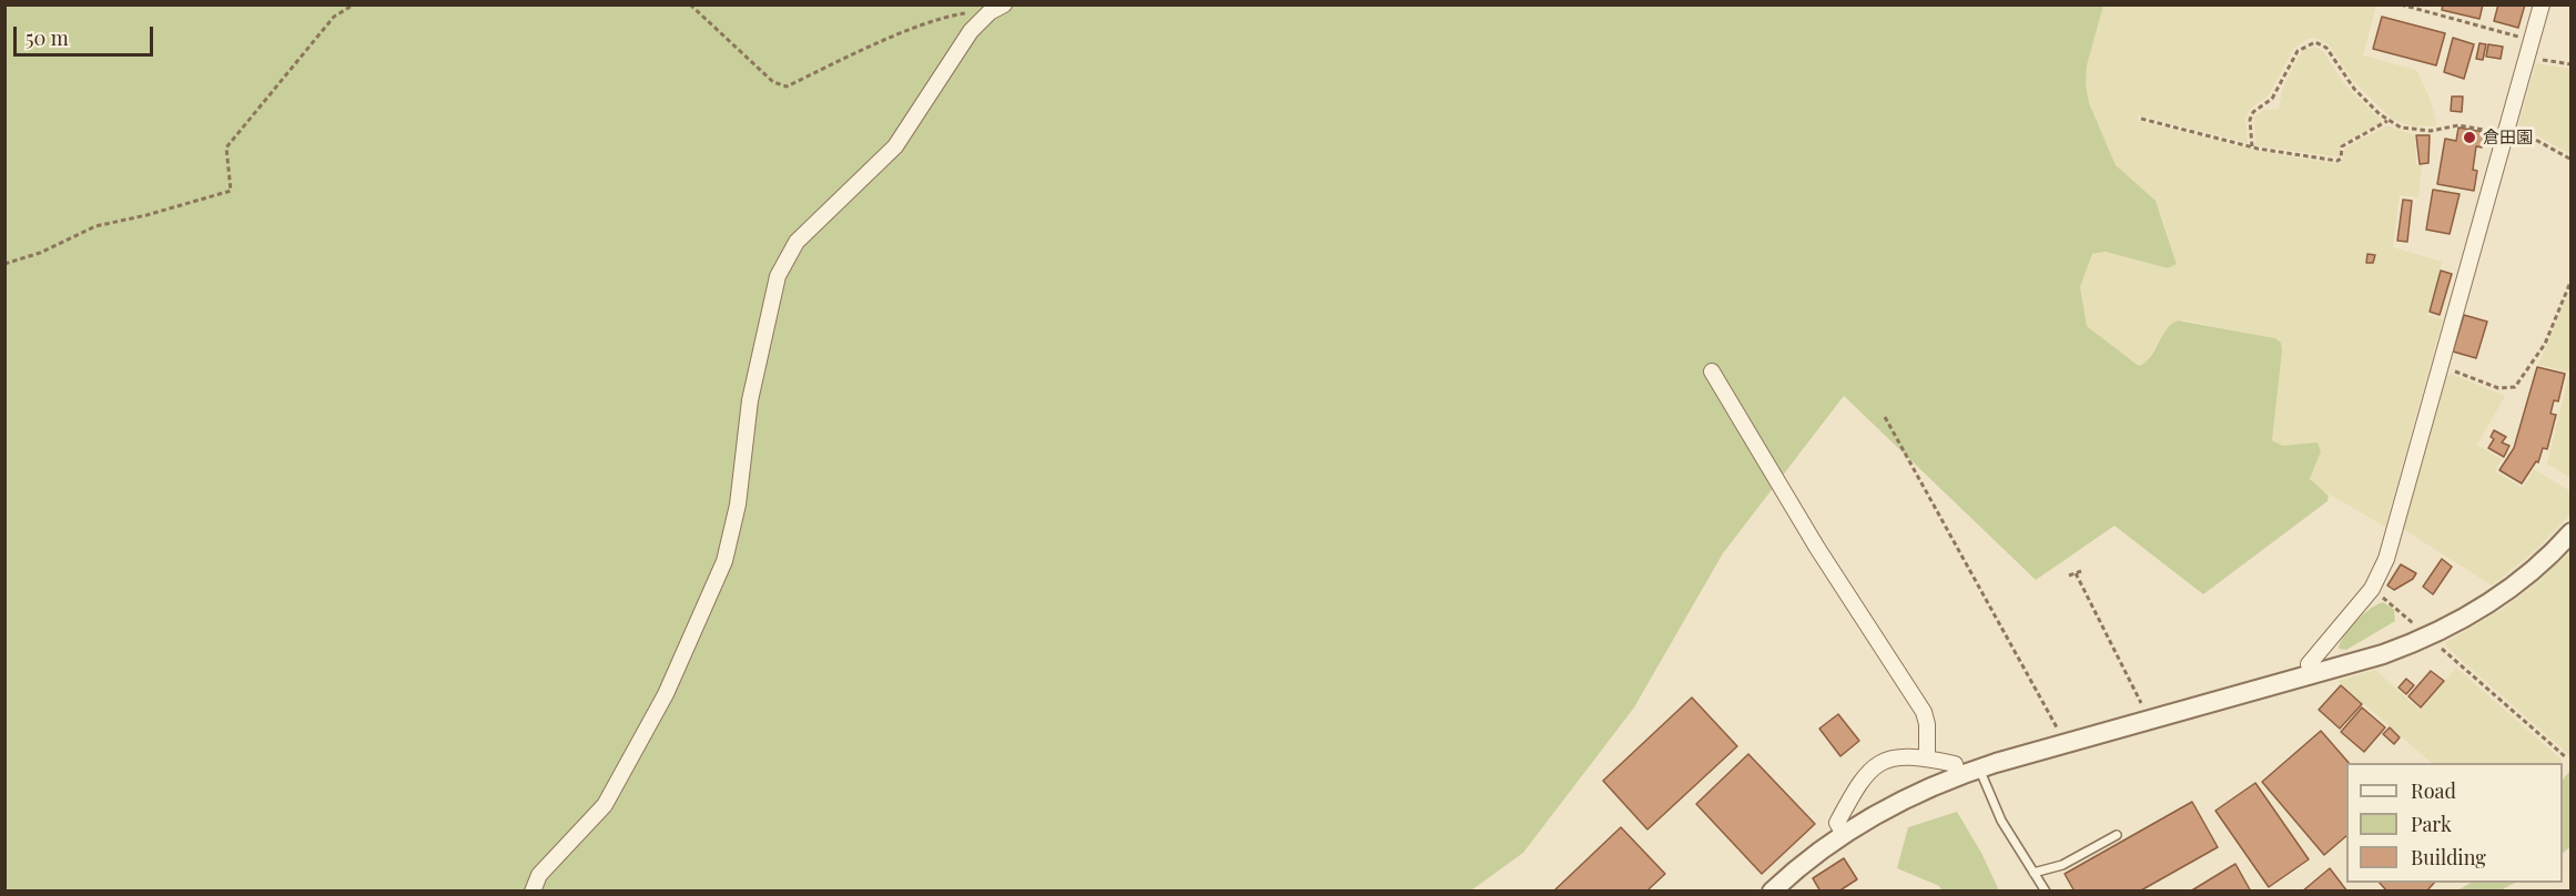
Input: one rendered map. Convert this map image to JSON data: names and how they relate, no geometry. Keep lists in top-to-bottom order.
{
  "places": ["倉田園"],
  "legend": ["Road", "Park", "Building"],
  "scale_bar": "50 m"
}
